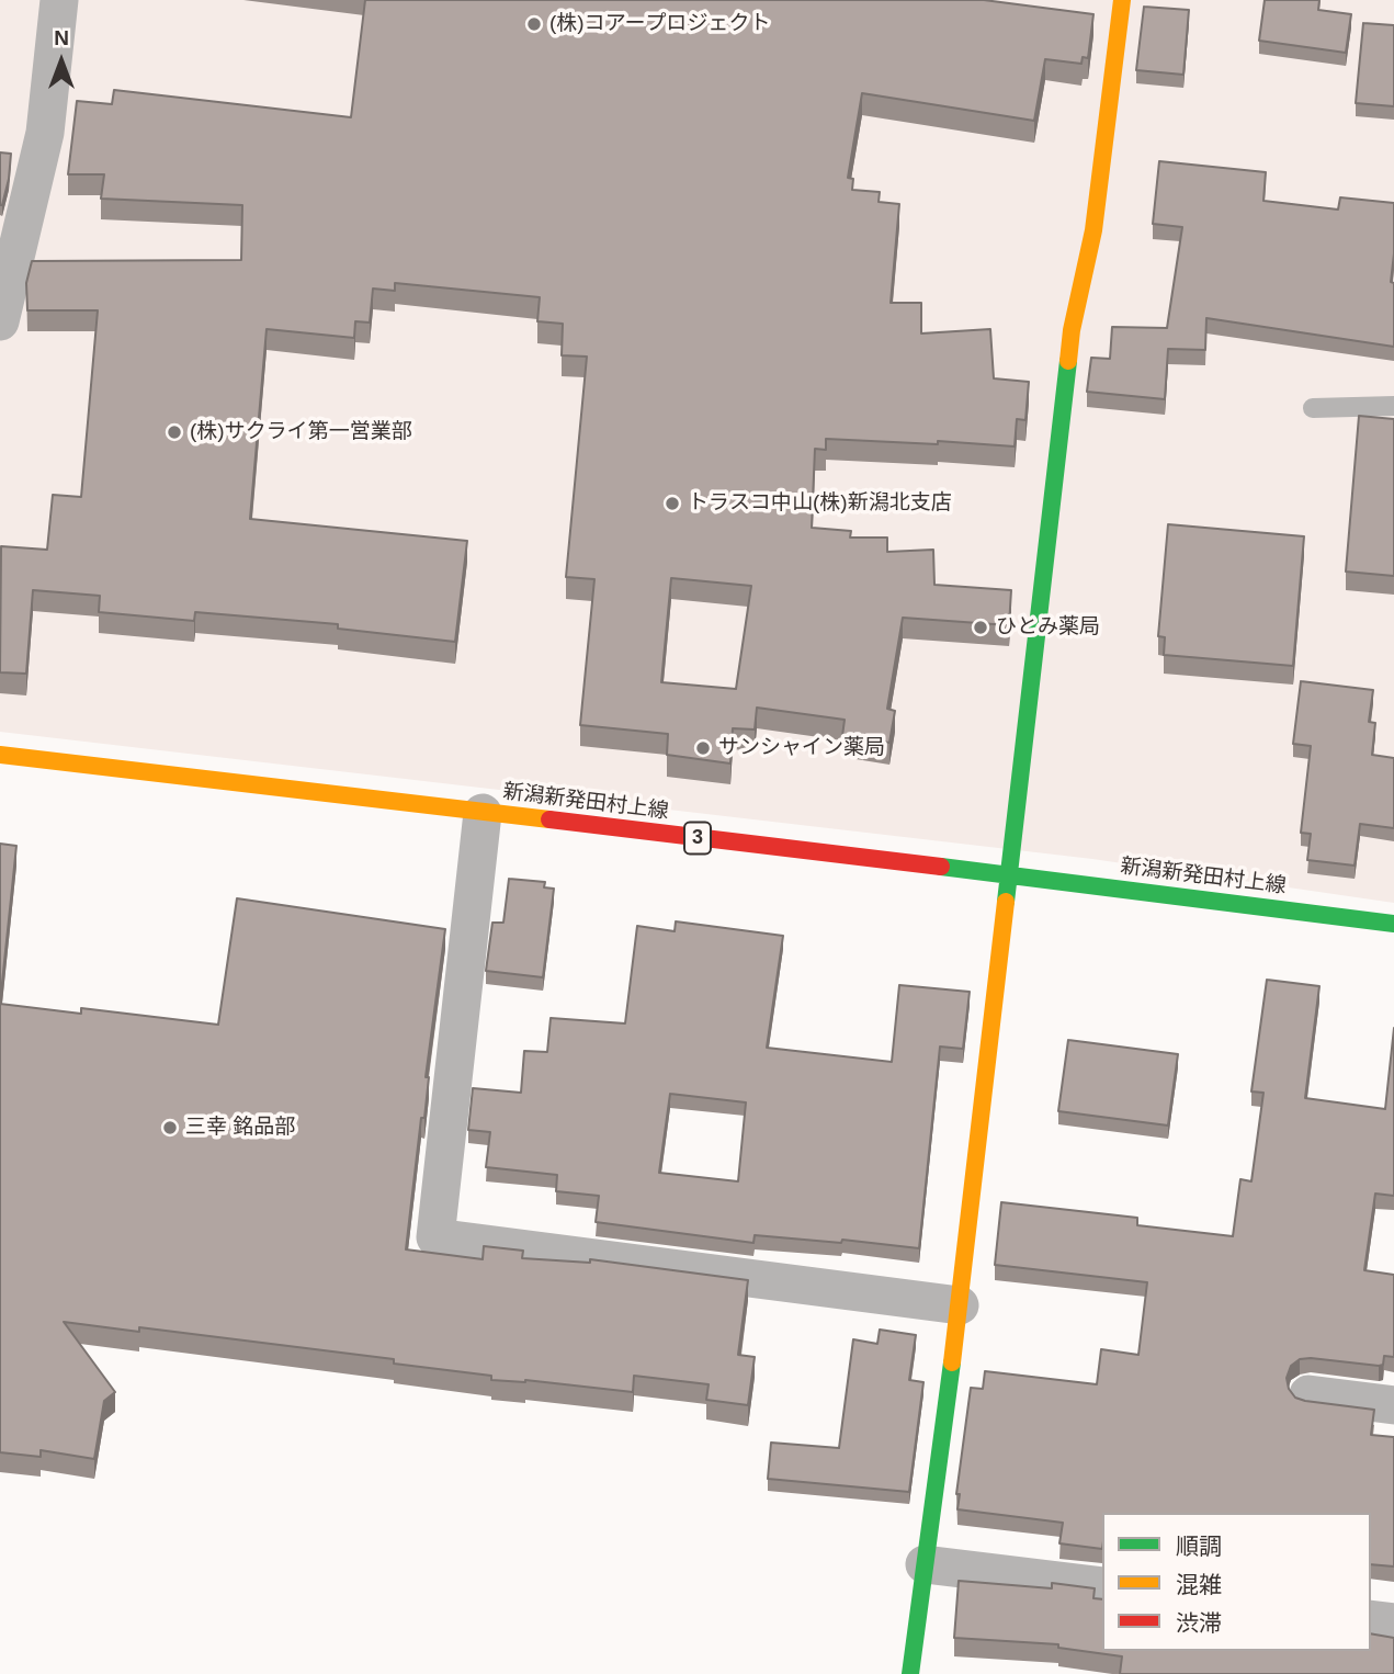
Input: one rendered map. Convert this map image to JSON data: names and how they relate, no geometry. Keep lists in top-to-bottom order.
{
  "streets": {
    "street": ["新潟新発田村上線", "3"]
  },
  "places": [
    "(株)コアープロジェクト",
    "(株)サクライ第一営業部",
    "トラスコ中山(株)新潟北支店",
    "ひとみ薬局",
    "サンシャイン薬局",
    "三幸 銘品部"
  ],
  "legend": ["順調", "混雑", "渋滞"],
  "north": "top"
}
